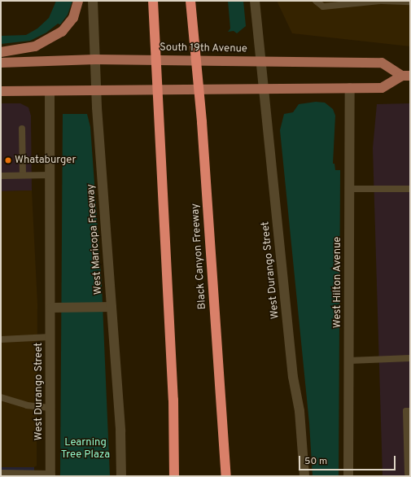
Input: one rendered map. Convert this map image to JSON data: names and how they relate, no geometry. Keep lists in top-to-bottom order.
{
  "streets": {
    "highway": ["Black Canyon Freeway"],
    "main road": [
      "South 19th Avenue",
      "West Maricopa Freeway",
      "West Durango Street",
      "West Hilton Avenue"
    ]
  },
  "crossings": [
    ["South 19th Avenue", "West Maricopa Freeway"],
    ["South 19th Avenue", "West Durango Street"],
    ["South 19th Avenue", "West Hilton Avenue"]
  ],
  "parks": ["Learning Tree Plaza"],
  "places": ["Whataburger"],
  "scale_bar": "50 m"
}
